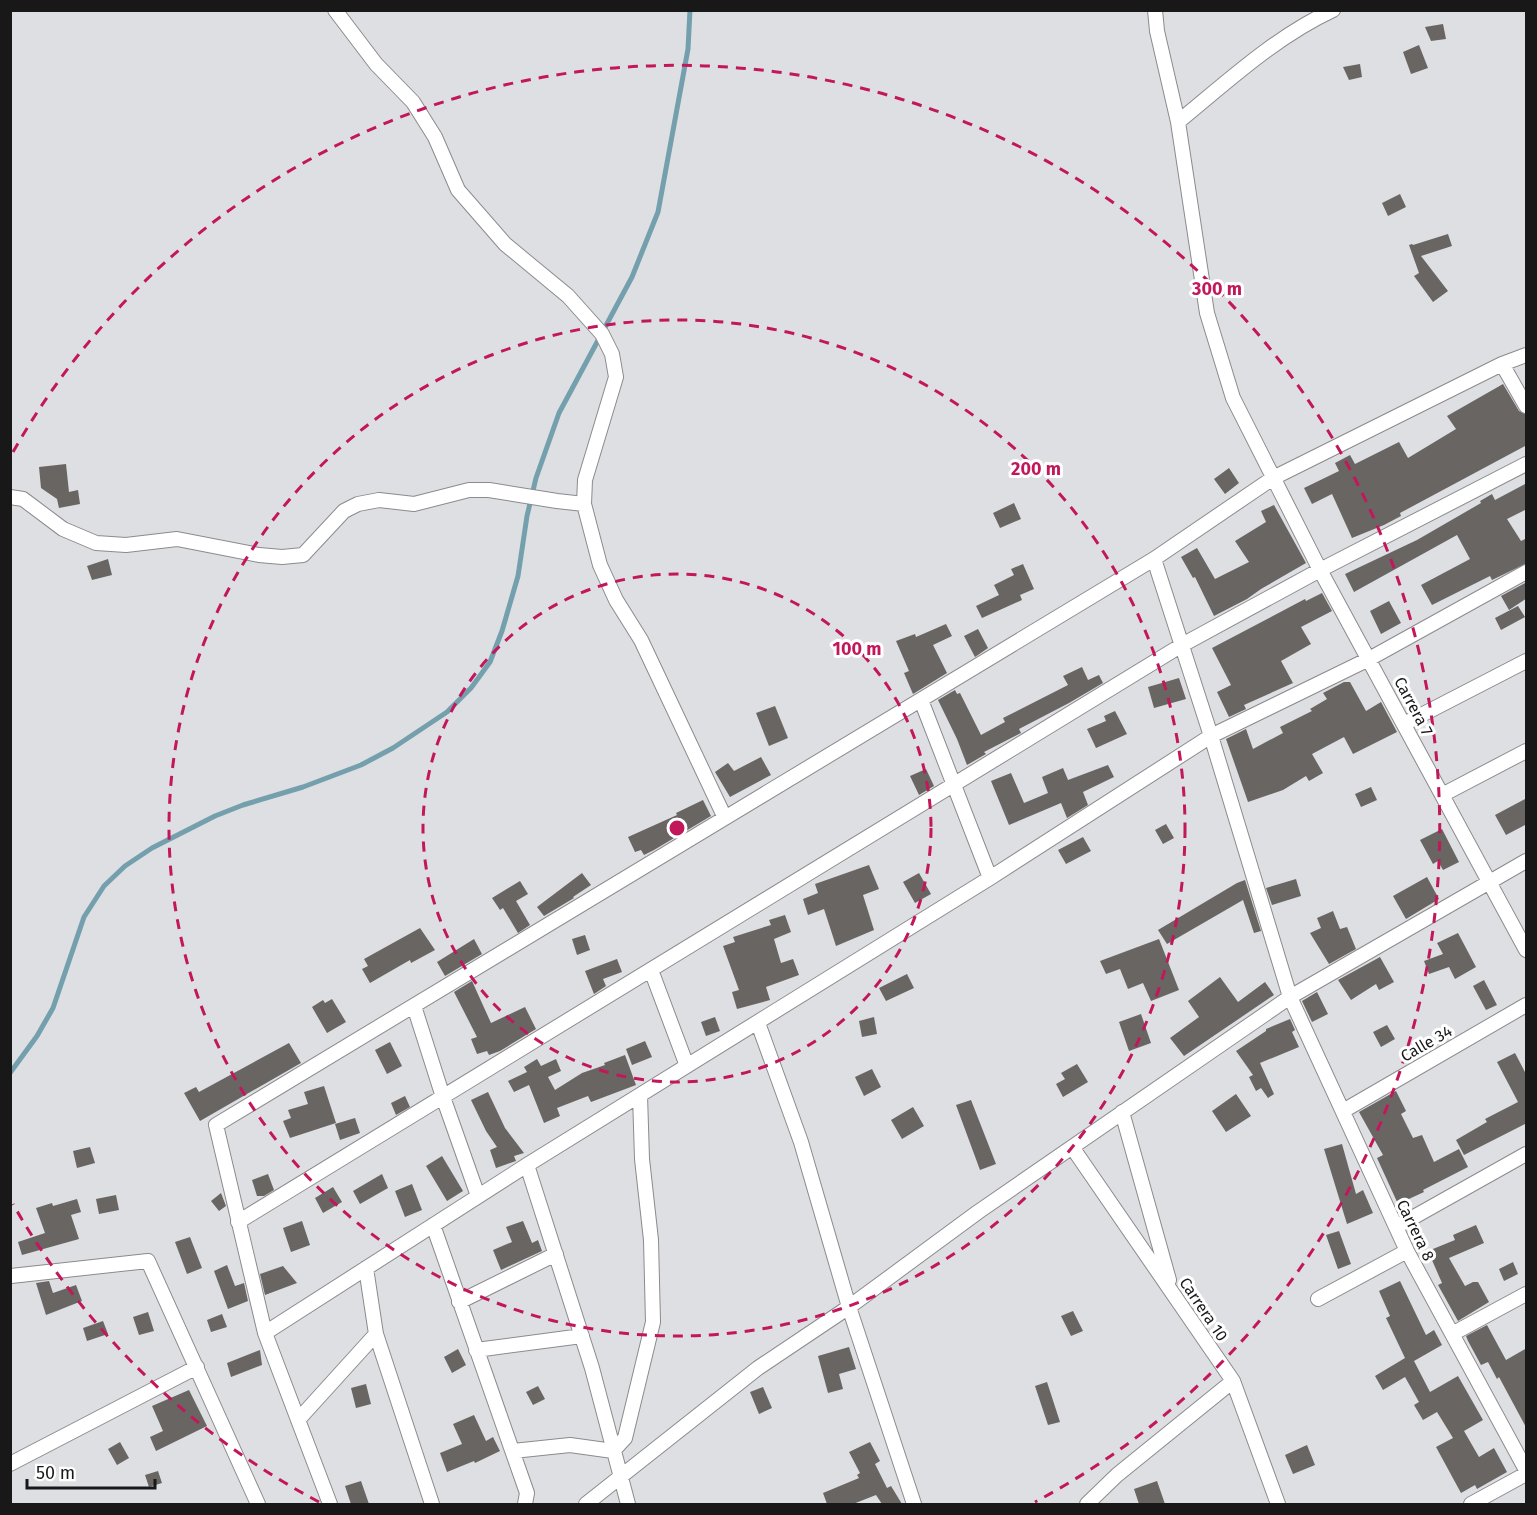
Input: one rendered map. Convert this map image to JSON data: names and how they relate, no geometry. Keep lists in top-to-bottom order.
{
  "streets": {
    "street": [
      "Carrera 7",
      "Calle 34",
      "Carrera 8",
      "Carrera 10"
    ]
  },
  "crossings": [
    ["Calle 34", "Carrera 8"]
  ],
  "scale_bar": "50 m",
  "rings": ["300 m", "200 m", "100 m"]
}
